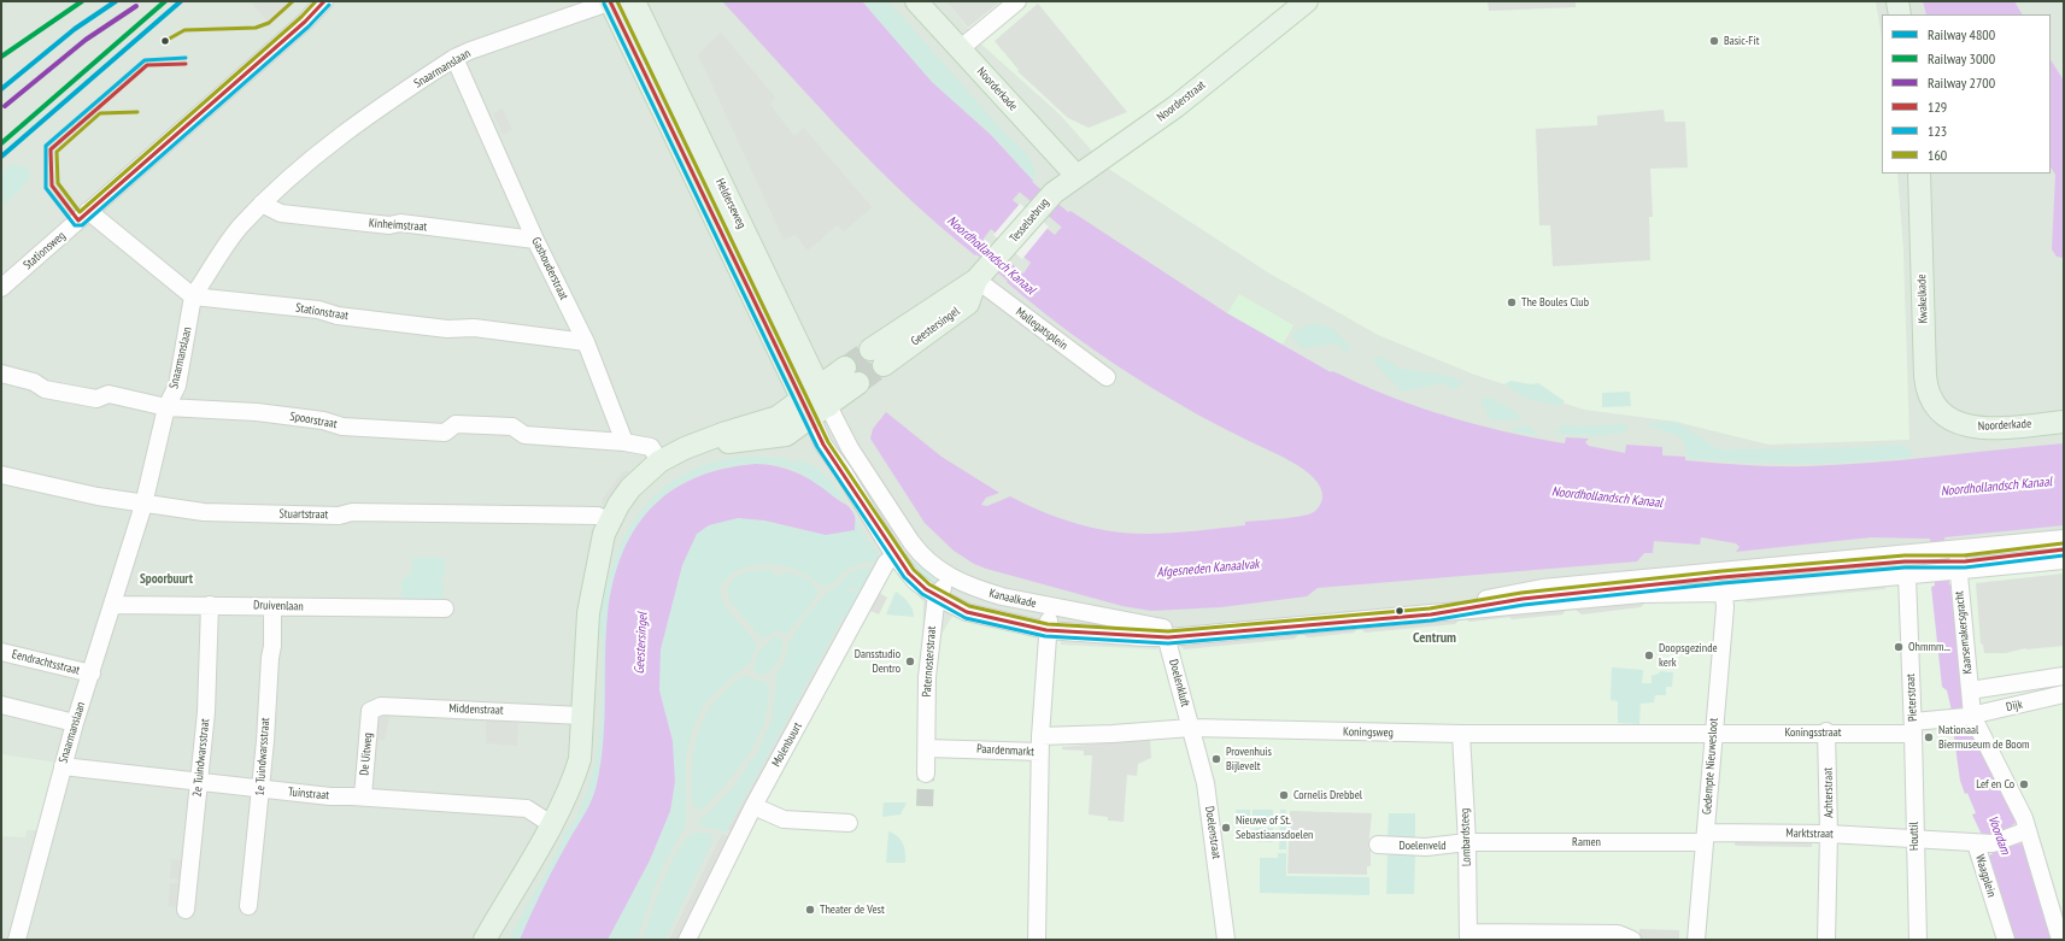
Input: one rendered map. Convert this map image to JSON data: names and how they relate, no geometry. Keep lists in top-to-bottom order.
{
  "streets": {
    "main road": [
      "Noorderkade",
      "Noorderstraat",
      "Helderseweg",
      "Tesselsebrug",
      "Kwakelkade",
      "Geestersingel"
    ],
    "street": [
      "Snaarmanslaan",
      "Kinheimstraat",
      "Stationsweg",
      "Gashouderstraat",
      "Stationstraat",
      "Mallegatsplein",
      "Spoorstraat",
      "Stuartstraat",
      "Kanaalkade",
      "Druivenlaan",
      "Kaarsemakersgracht",
      "Paternosterstraat",
      "Eendrachtsstraat",
      "Doelenkluft",
      "Pieterstraat",
      "Dijk",
      "Middenstraat",
      "Koningsweg",
      "Koningsstraat",
      "Molenbuurt",
      "Paardenmarkt",
      "De Uitweg",
      "1e Tuindwarsstraat",
      "2e Tuindwarsstraat",
      "Gedempte Nieuwesloot",
      "Achterstraat",
      "Tuinstraat",
      "Doelenstraat",
      "Marktstraat",
      "Houttil",
      "Lombardsteeg",
      "Ramen",
      "Doelenveld",
      "Waagplein"
    ]
  },
  "crossings": [
    ["Snaarmanslaan", "Helderseweg"],
    ["Snaarmanslaan", "Kinheimstraat"],
    ["Snaarmanslaan", "Gashouderstraat"],
    ["Snaarmanslaan", "Stationstraat"],
    ["Snaarmanslaan", "Spoorstraat"],
    ["Snaarmanslaan", "Stuartstraat"],
    ["Snaarmanslaan", "Druivenlaan"],
    ["Snaarmanslaan", "Eendrachtsstraat"],
    ["Snaarmanslaan", "Tuinstraat"],
    ["Noorderkade", "Noorderstraat"],
    ["Noorderkade", "Kwakelkade"],
    ["Noorderstraat", "Tesselsebrug"],
    ["Helderseweg", "Kanaalkade"],
    ["Tesselsebrug", "Geestersingel"],
    ["Tesselsebrug", "Mallegatsplein"],
    ["Kinheimstraat", "Gashouderstraat"],
    ["Gashouderstraat", "Stationstraat"],
    ["Gashouderstraat", "Spoorstraat"],
    ["Geestersingel", "Mallegatsplein"],
    ["Kanaalkade", "Kaarsemakersgracht"],
    ["Kanaalkade", "Paternosterstraat"],
    ["Kanaalkade", "Doelenkluft"],
    ["Kanaalkade", "Pieterstraat"],
    ["Kanaalkade", "Molenbuurt"],
    ["Kanaalkade", "Gedempte Nieuwesloot"],
    ["Druivenlaan", "1e Tuindwarsstraat"],
    ["Druivenlaan", "2e Tuindwarsstraat"],
    ["Kaarsemakersgracht", "Dijk"],
    ["Paternosterstraat", "Paardenmarkt"],
    ["Doelenkluft", "Koningsweg"],
    ["Doelenkluft", "Doelenstraat"],
    ["Pieterstraat", "Dijk"],
    ["Pieterstraat", "Koningsstraat"],
    ["Pieterstraat", "Houttil"],
    ["Dijk", "Koningsstraat"],
    ["Dijk", "Houttil"],
    ["Middenstraat", "De Uitweg"],
    ["Koningsweg", "Koningsstraat"],
    ["Koningsweg", "Paardenmarkt"],
    ["Koningsweg", "Gedempte Nieuwesloot"],
    ["Koningsweg", "Doelenstraat"],
    ["Koningsweg", "Lombardsteeg"],
    ["Koningsstraat", "Gedempte Nieuwesloot"],
    ["Koningsstraat", "Achterstraat"],
    ["Koningsstraat", "Houttil"],
    ["De Uitweg", "Tuinstraat"],
    ["1e Tuindwarsstraat", "Tuinstraat"],
    ["2e Tuindwarsstraat", "Tuinstraat"],
    ["Gedempte Nieuwesloot", "Marktstraat"],
    ["Gedempte Nieuwesloot", "Ramen"],
    ["Achterstraat", "Marktstraat"],
    ["Marktstraat", "Houttil"],
    ["Marktstraat", "Ramen"],
    ["Marktstraat", "Waagplein"],
    ["Houttil", "Waagplein"],
    ["Lombardsteeg", "Ramen"],
    ["Lombardsteeg", "Doelenveld"],
    ["Ramen", "Doelenveld"]
  ],
  "districts": ["Spoorbuurt", "Centrum"],
  "water": [
    "Noordhollandsch Kanaal",
    "Afgesneden Kanaalvak",
    "Geestersingel",
    "Voordam"
  ],
  "places": [
    "Basic-Fit",
    "The Boules Club",
    "Ohmmm...",
    "Doopsgezinde kerk",
    "Dansstudio Dentro",
    "Nationaal Biermuseum de Boom",
    "Provenhuis Bijlevelt",
    "Lef en Co",
    "Cornelis Drebbel",
    "Nieuwe of St. Sebastiaansdoelen",
    "Theater de Vest"
  ],
  "lines": [
    "rail line 4800",
    "rail line 3000",
    "transit line 129",
    "transit line 160",
    "transit line 123",
    "rail line 2700"
  ],
  "legend": [
    "Railway 4800",
    "Railway 3000",
    "Railway 2700",
    "129",
    "123",
    "160"
  ]
}
